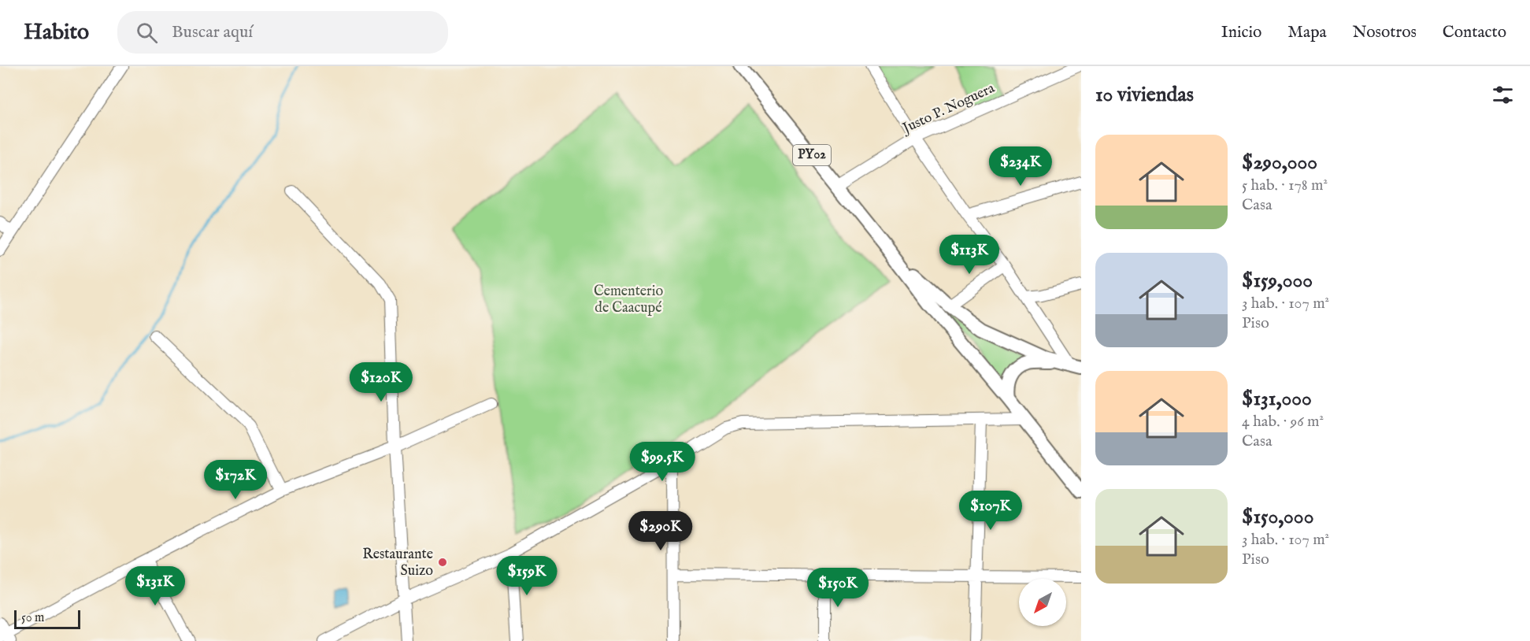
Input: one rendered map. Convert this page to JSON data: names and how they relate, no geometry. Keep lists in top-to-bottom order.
{
  "streets": {
    "main road": ["PY02"],
    "street": ["Justo P. Noguera"]
  },
  "crossings": [
    ["Justo P. Noguera", "PY02"]
  ],
  "parks": ["Cementerio de Caacupé"],
  "places": ["Restaurante Suizo"],
  "scale_bar": "50 m",
  "north": "bottom left",
  "page": {
    "header": "Habito",
    "search": "Buscar aquí",
    "nav": [
      "Inicio",
      "Mapa",
      "Nosotros",
      "Contacto"
    ],
    "heading": "10 viviendas",
    "list": [
      {
        "name": "$290,000",
        "note": "5 hab. · 178 m² · Casa"
      },
      {
        "name": "$159,000",
        "note": "3 hab. · 107 m² · Piso"
      },
      {
        "name": "$131,000",
        "note": "4 hab. · 96 m² · Casa"
      },
      {
        "name": "$150,000",
        "note": "3 hab. · 107 m² · Piso"
      }
    ],
    "price": [
      "$234K",
      "$113K",
      "$120K",
      "$99.5K",
      "$172K",
      "$107K",
      "$290K",
      "$159K",
      "$131K",
      "$150K"
    ],
    "scale": "50 m"
  }
}
